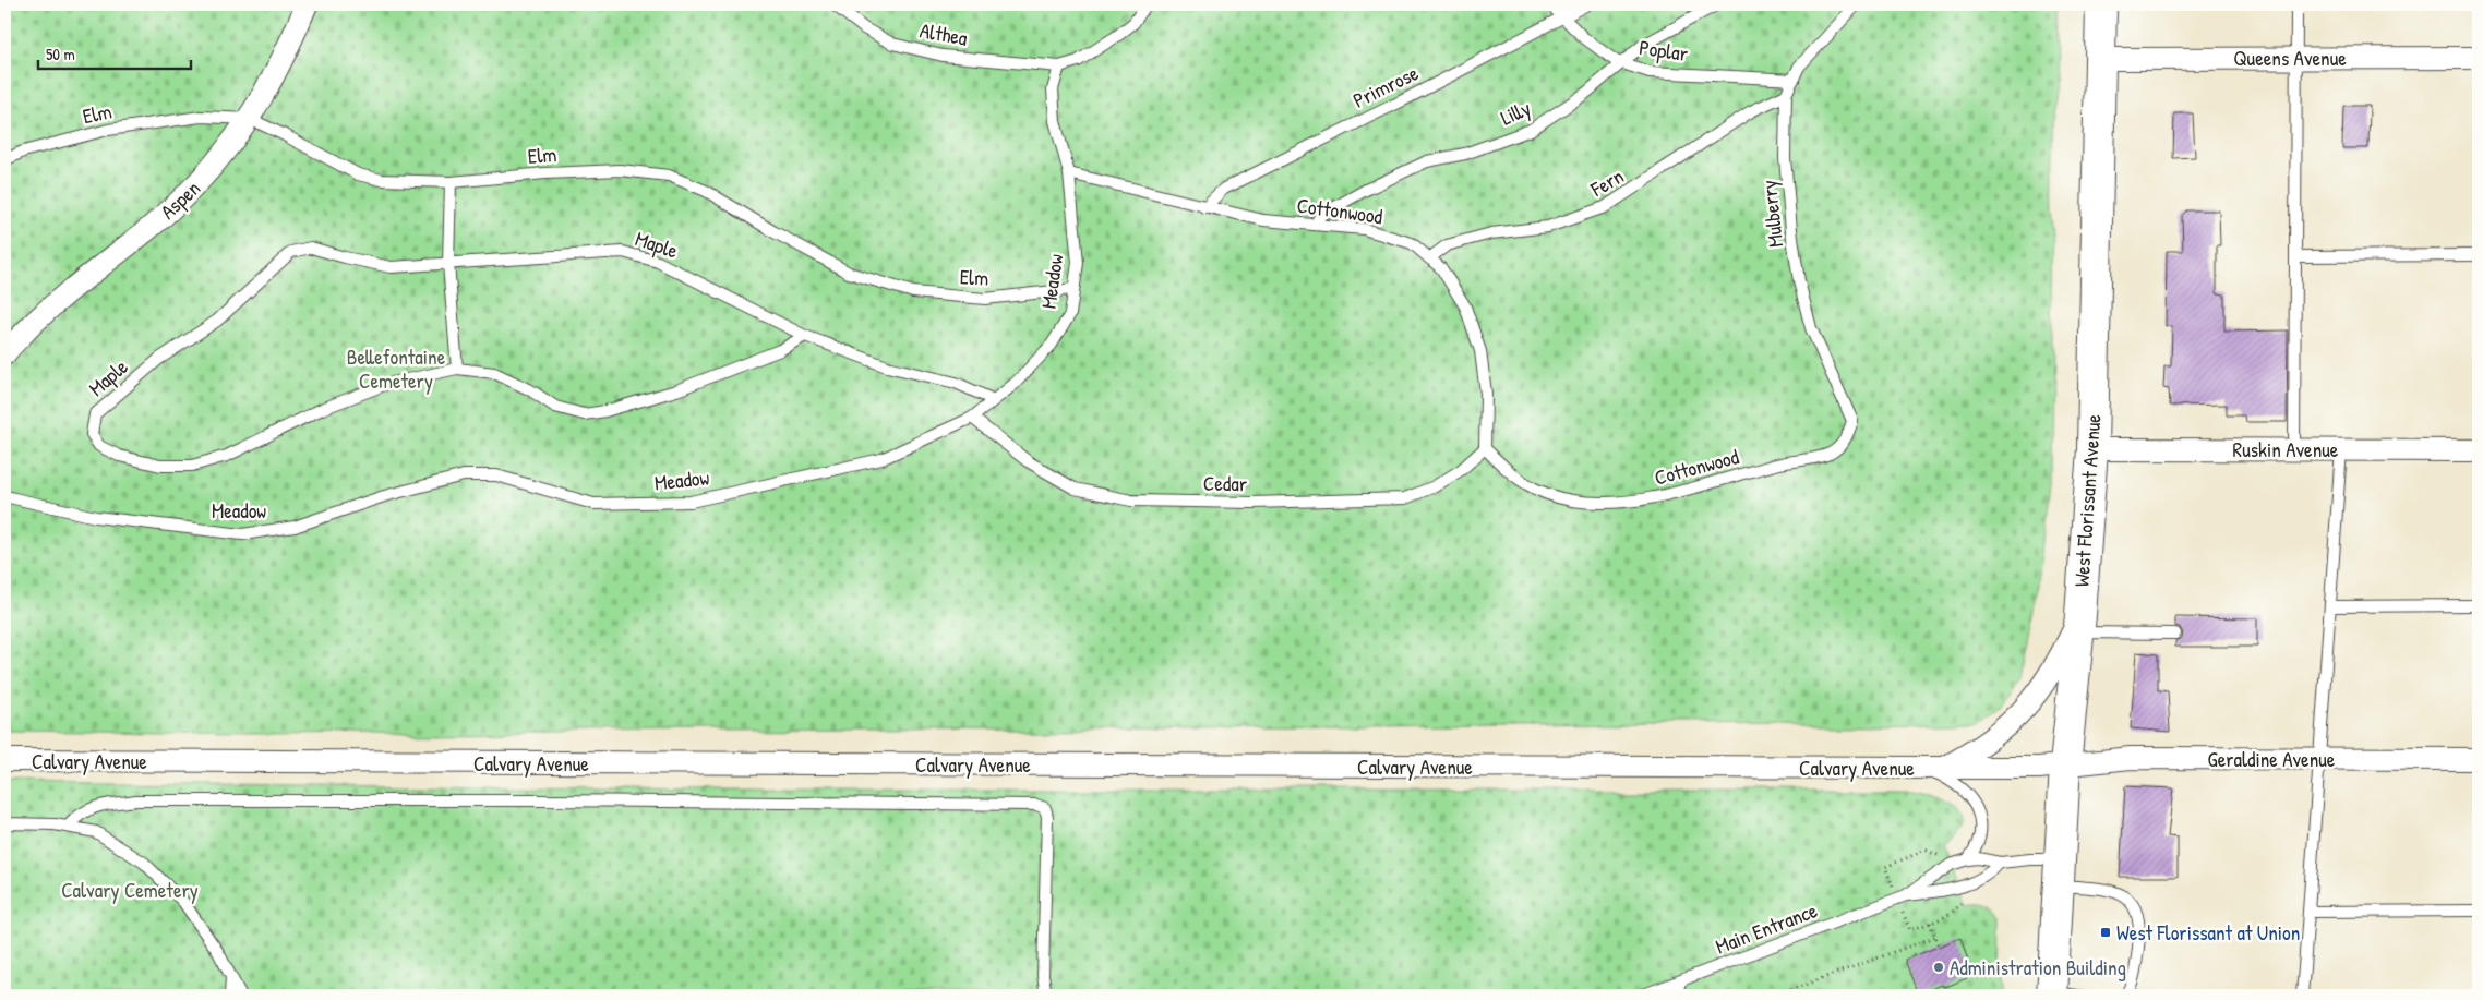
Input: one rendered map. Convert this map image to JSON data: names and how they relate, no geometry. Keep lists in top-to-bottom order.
{
  "streets": {
    "main road": ["West Florissant Avenue"],
    "street": [
      "Queens Avenue",
      "Aspen",
      "Ruskin Avenue",
      "Geraldine Avenue",
      "Calvary Avenue"
    ],
    "lane": [
      "Althea",
      "Poplar",
      "Primrose",
      "Lilly",
      "Elm",
      "Fern",
      "Cottonwood",
      "Mulberry",
      "Maple",
      "Meadow",
      "Cedar",
      "Main Entrance"
    ]
  },
  "crossings": [
    ["Althea", "Meadow"],
    ["Poplar", "Primrose"],
    ["Poplar", "Lilly"],
    ["Poplar", "Mulberry"],
    ["Queens Avenue", "West Florissant Avenue"],
    ["Primrose", "Cottonwood"],
    ["Lilly", "Cottonwood"],
    ["Elm", "Aspen"],
    ["Elm", "Meadow"],
    ["Fern", "Cottonwood"],
    ["Fern", "Mulberry"],
    ["Cottonwood", "Mulberry"],
    ["Cottonwood", "Meadow"],
    ["Cottonwood", "Cedar"],
    ["Maple", "Meadow"],
    ["Meadow", "Cedar"],
    ["Ruskin Avenue", "West Florissant Avenue"],
    ["West Florissant Avenue", "Geraldine Avenue"],
    ["West Florissant Avenue", "Calvary Avenue"],
    ["West Florissant Avenue", "Main Entrance"],
    ["Geraldine Avenue", "Calvary Avenue"]
  ],
  "parks": ["Bellefontaine Cemetery", "Calvary Cemetery"],
  "places": {
    "transit": ["West Florissant at Union"],
    "other": ["Administration Building"]
  },
  "scale_bar": "50 m"
}
